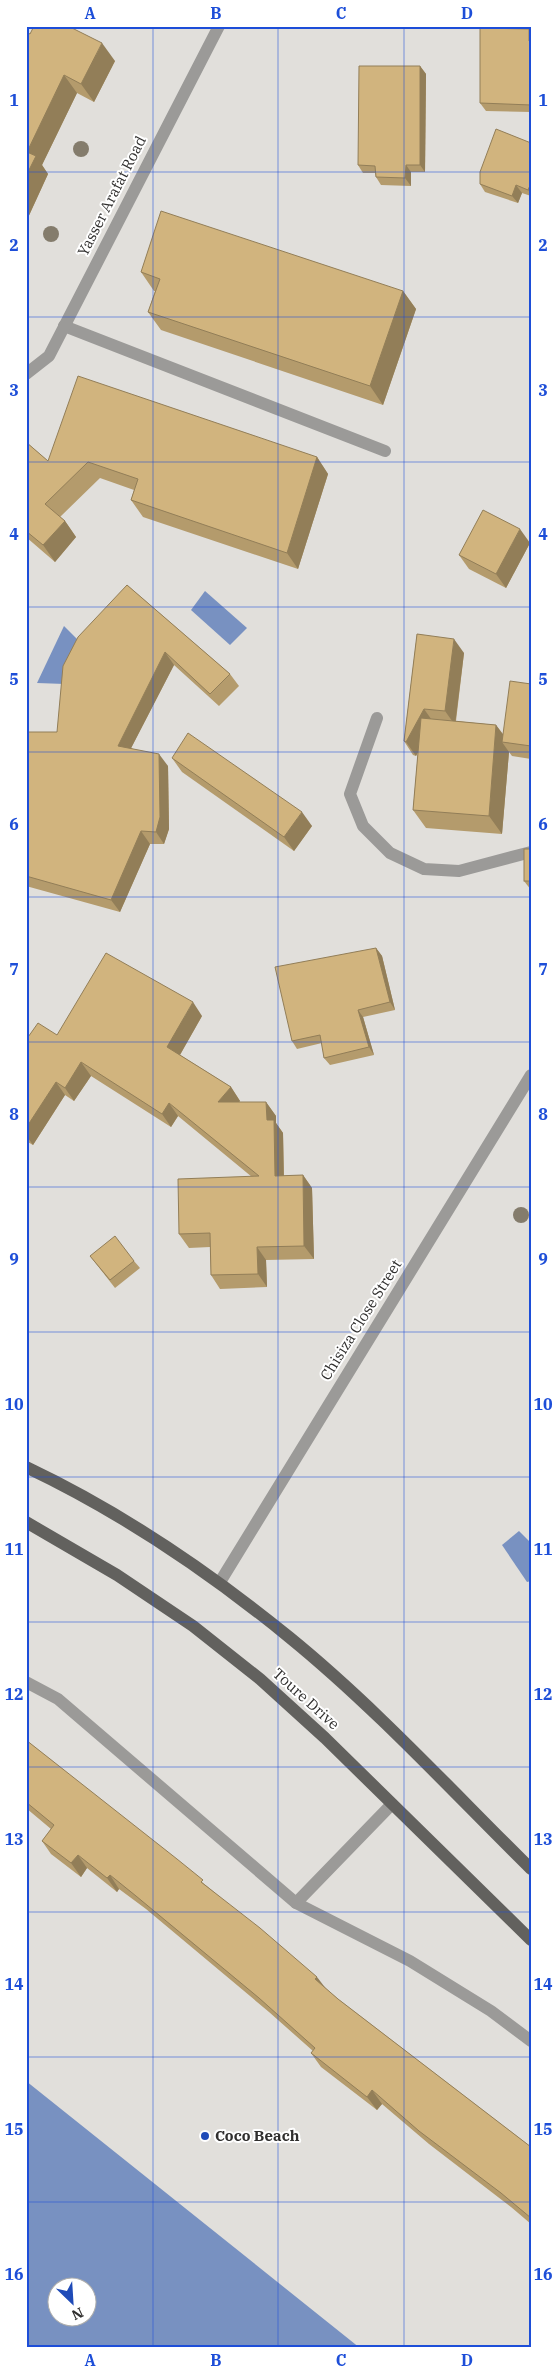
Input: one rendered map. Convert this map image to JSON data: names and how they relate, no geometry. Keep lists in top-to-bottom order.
{
  "streets": {
    "main road": ["Toure Drive"],
    "street": ["Yasser Arafat Road", "Chisiza Close Street"]
  },
  "places": ["Coco Beach"],
  "north": "bottom right",
  "grid": {
    "columns": [
      "A",
      "B",
      "C",
      "D"
    ],
    "rows": [
      "1",
      "2",
      "3",
      "4",
      "5",
      "6",
      "7",
      "8",
      "9",
      "10",
      "11",
      "12",
      "13",
      "14",
      "15",
      "16"
    ]
  }
}
